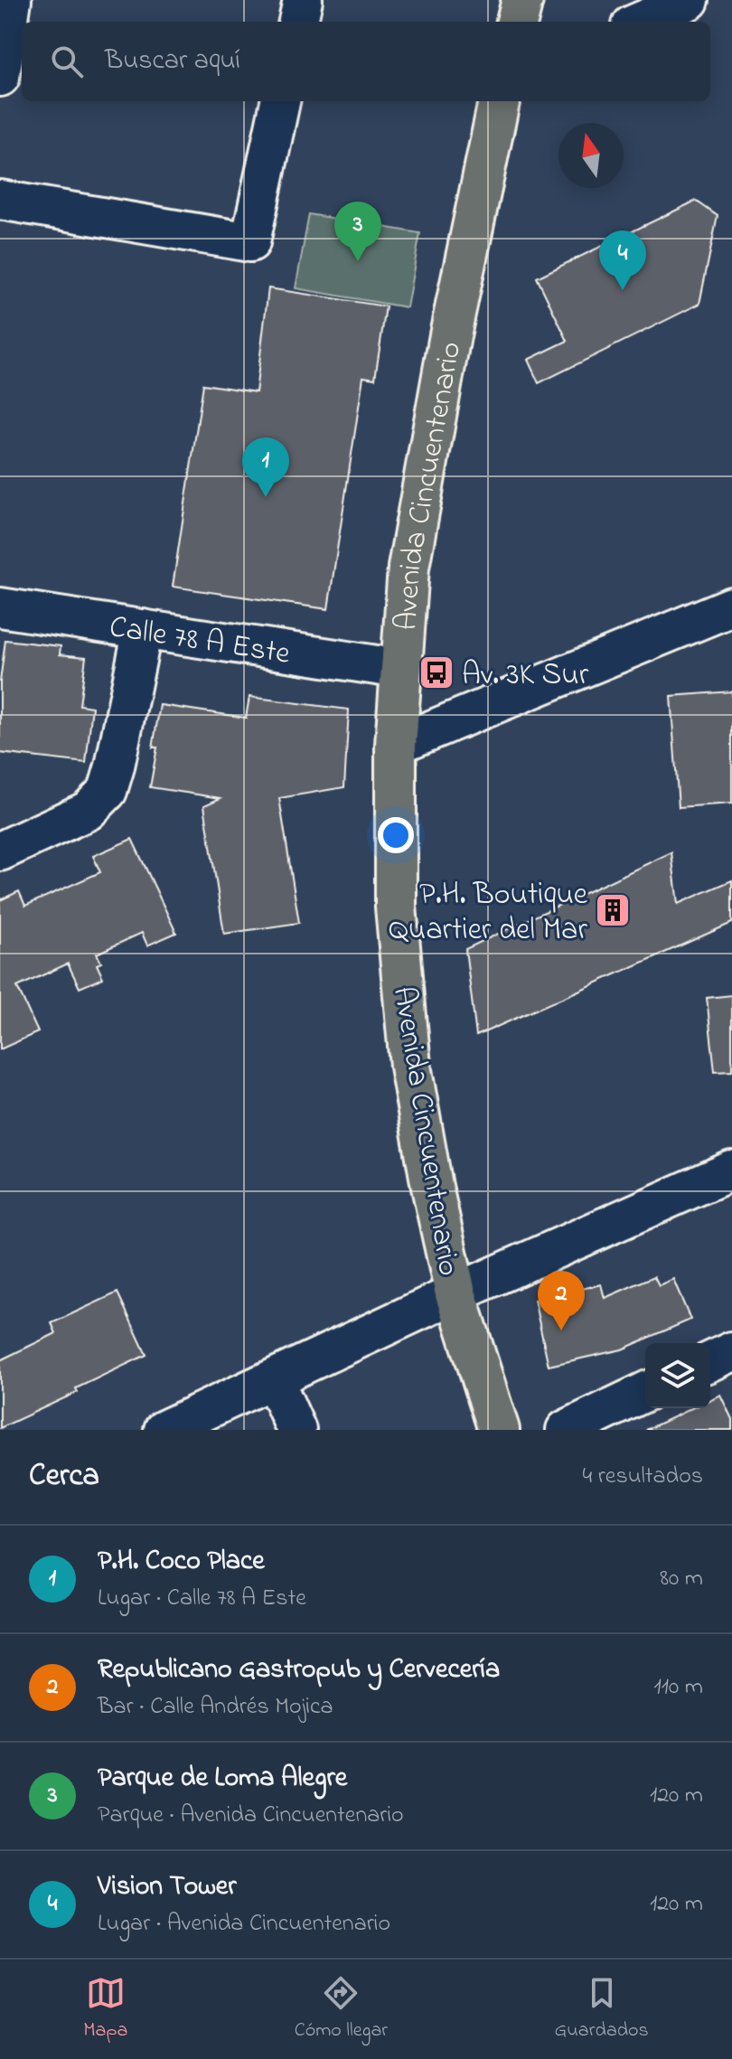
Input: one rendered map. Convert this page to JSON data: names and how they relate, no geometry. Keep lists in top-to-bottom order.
{
  "streets": {
    "main road": ["Avenida Cincuentenario"],
    "street": ["Calle 78 A Este"]
  },
  "crossings": [
    ["Avenida Cincuentenario", "Calle 78 A Este"]
  ],
  "places": {
    "bus stop": ["Av. 3K Sur"],
    "building": ["P.H. Boutique Quartier del Mar"]
  },
  "north": "top",
  "page": {
    "search": "Buscar aquí",
    "pins": [
      "3",
      "4",
      "1",
      "2"
    ],
    "heading": ["Cerca", "4 resultados"],
    "list": [
      {
        "mark": "1",
        "name": "P.H. Coco Place",
        "note": "Lugar · Calle 78 A Este",
        "value": "80 m"
      },
      {
        "mark": "2",
        "name": "Republicano Gastropub y Cervecería",
        "note": "Bar · Calle Andrés Mojica",
        "value": "110 m"
      },
      {
        "mark": "3",
        "name": "Parque de Loma Alegre",
        "note": "Parque · Avenida Cincuentenario",
        "value": "120 m"
      },
      {
        "mark": "4",
        "name": "Vision Tower",
        "note": "Lugar · Avenida Cincuentenario",
        "value": "120 m"
      }
    ],
    "nav": ["Mapa", "Cómo llegar", "Guardados"]
  }
}
